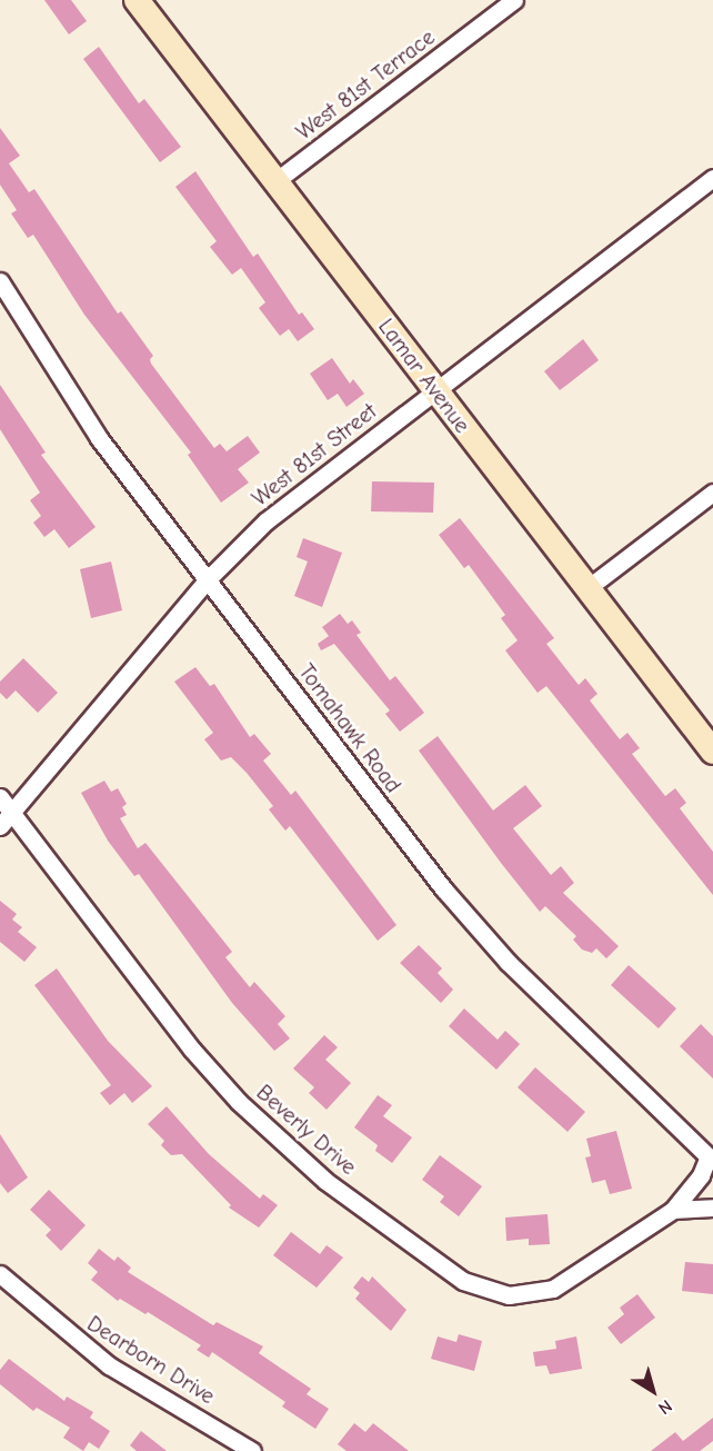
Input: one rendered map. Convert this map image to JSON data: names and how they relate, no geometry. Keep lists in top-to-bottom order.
{
  "streets": {
    "street": [
      "West 81st Terrace",
      "Lamar Avenue",
      "West 81st Street",
      "Tomahawk Road",
      "Beverly Drive",
      "Dearborn Drive"
    ]
  },
  "crossings": [
    ["West 81st Terrace", "Lamar Avenue"],
    ["Lamar Avenue", "West 81st Street"],
    ["West 81st Street", "Tomahawk Road"],
    ["West 81st Street", "Beverly Drive"],
    ["Tomahawk Road", "Beverly Drive"]
  ],
  "north": "bottom right"
}
